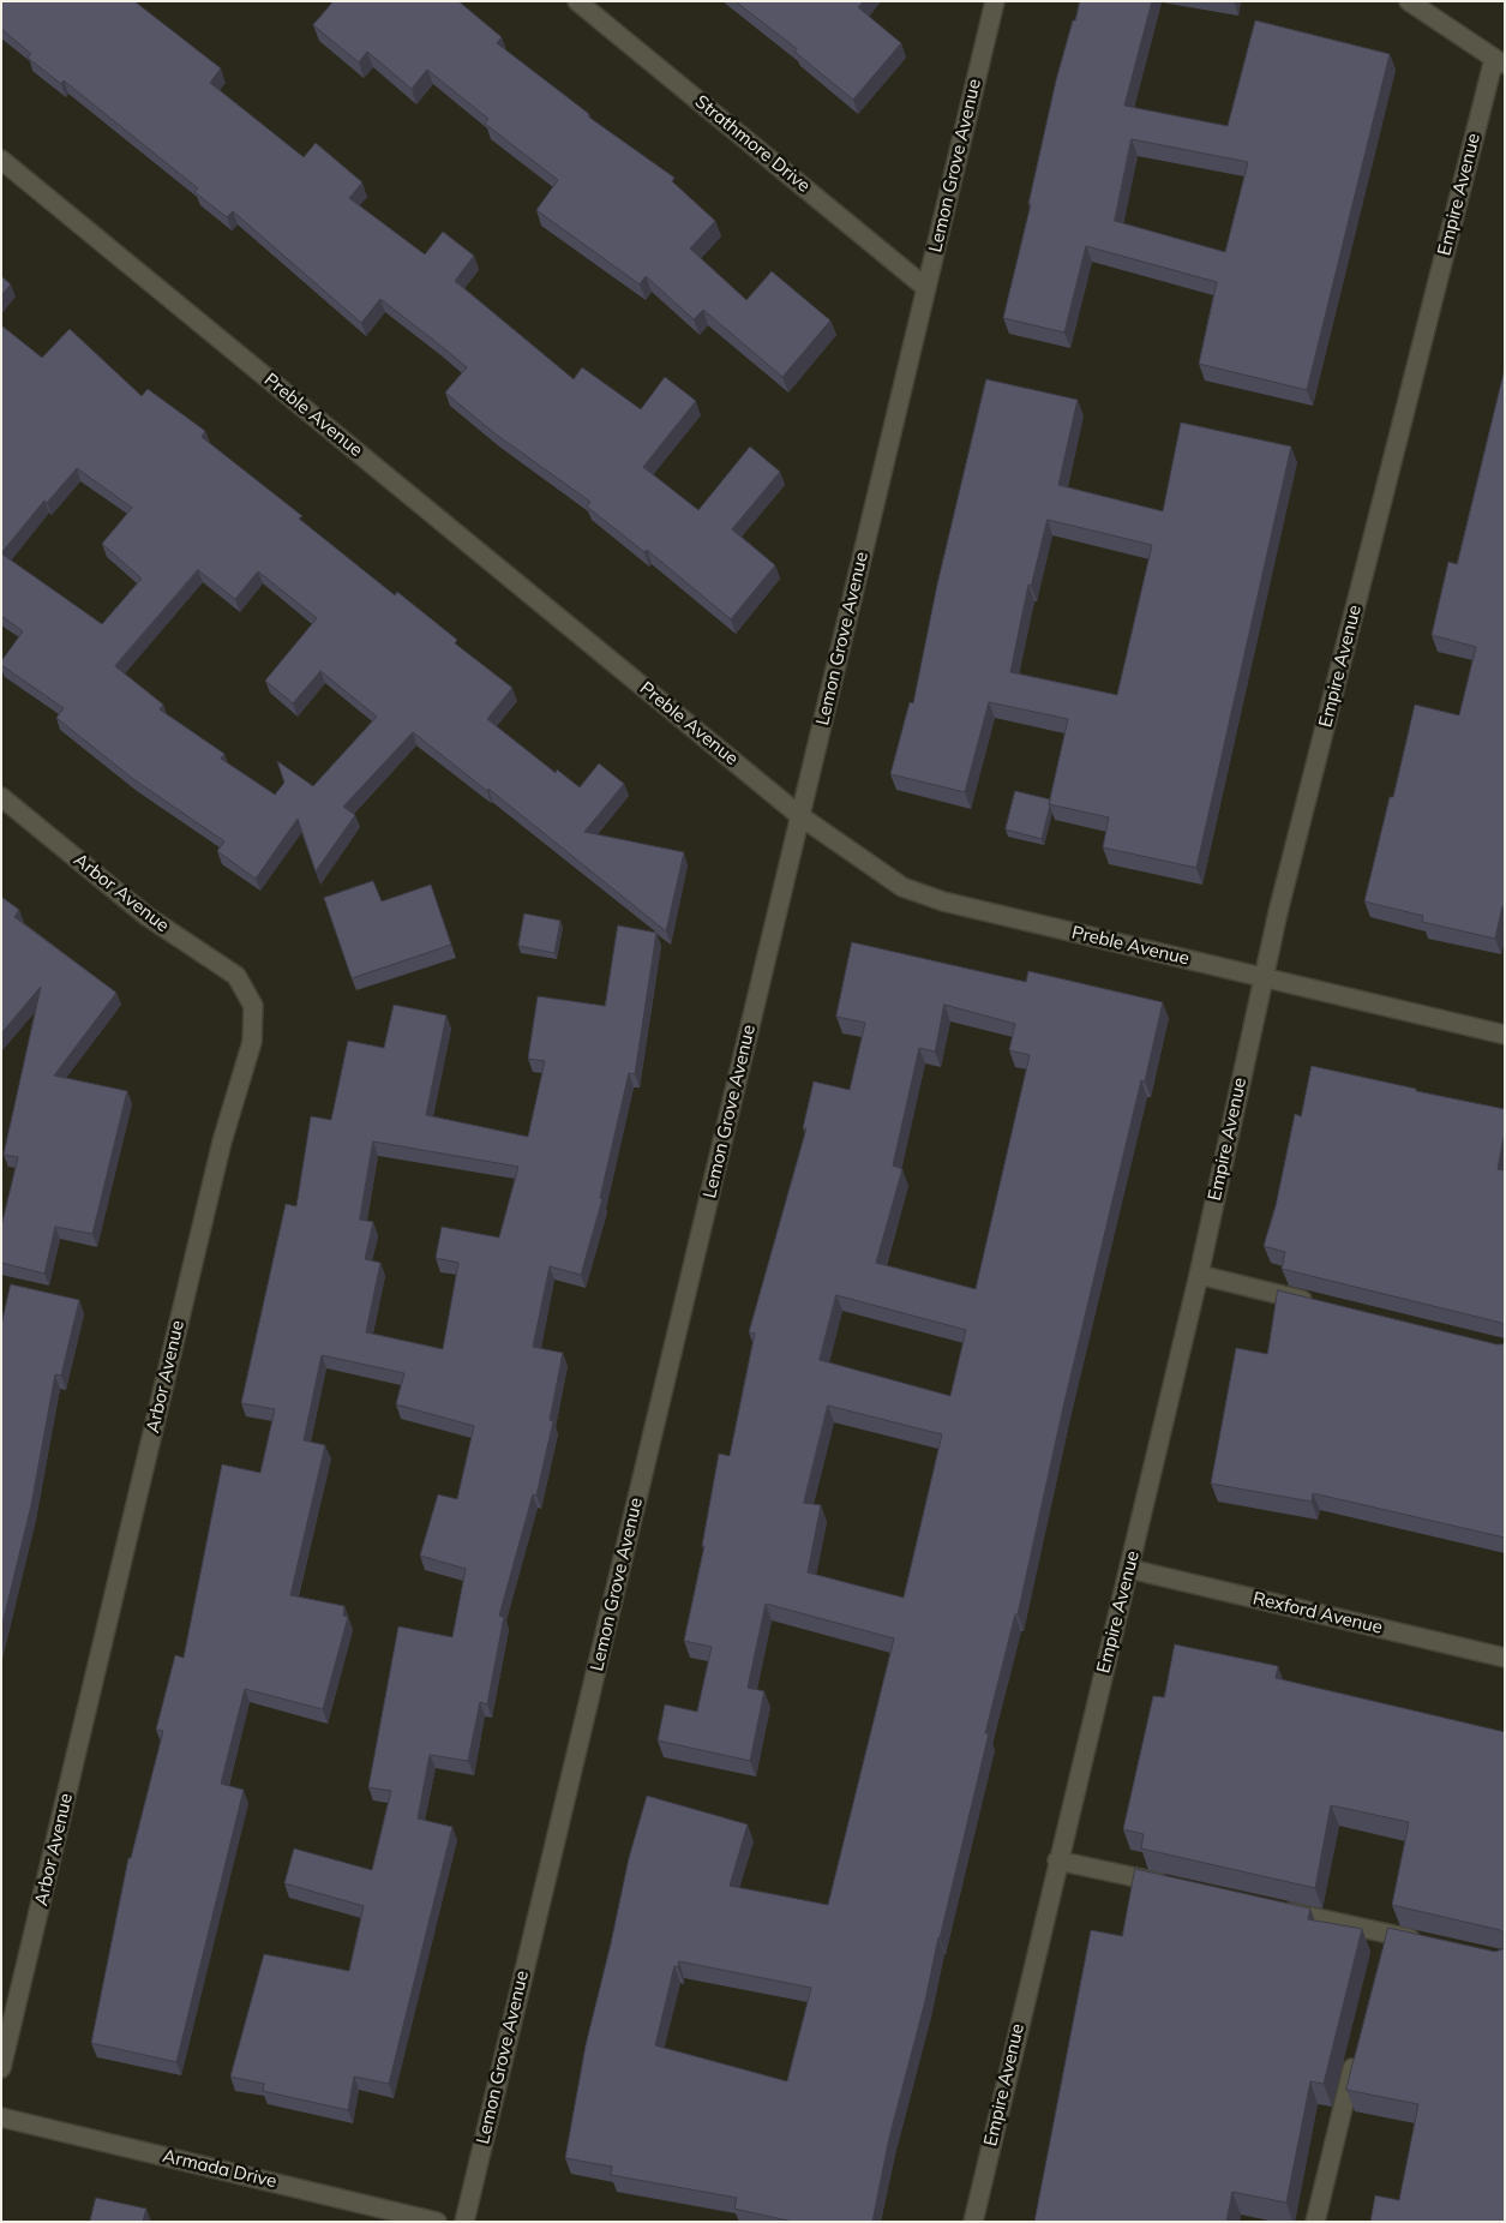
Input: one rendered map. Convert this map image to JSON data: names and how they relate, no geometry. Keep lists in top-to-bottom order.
{
  "streets": {
    "street": [
      "Strathmore Drive",
      "Lemon Grove Avenue",
      "Empire Avenue",
      "Preble Avenue",
      "Arbor Avenue",
      "Rexford Avenue",
      "Armada Drive"
    ]
  },
  "crossings": [
    ["Strathmore Drive", "Lemon Grove Avenue"],
    ["Lemon Grove Avenue", "Preble Avenue"],
    ["Empire Avenue", "Preble Avenue"],
    ["Empire Avenue", "Rexford Avenue"]
  ]
}
